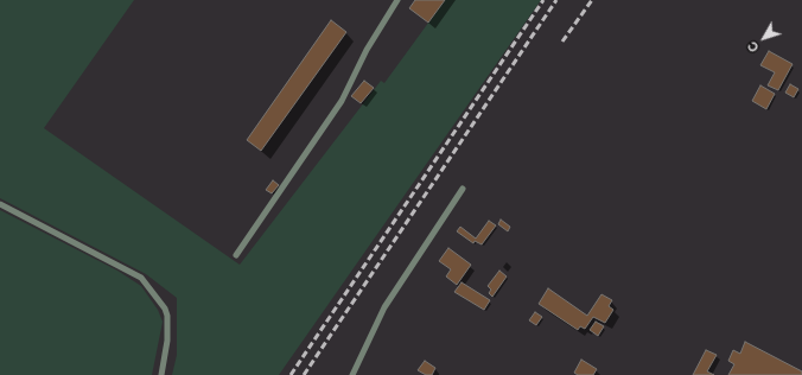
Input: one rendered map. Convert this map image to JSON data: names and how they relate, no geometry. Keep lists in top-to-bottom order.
{
  "north": "bottom left"
}
